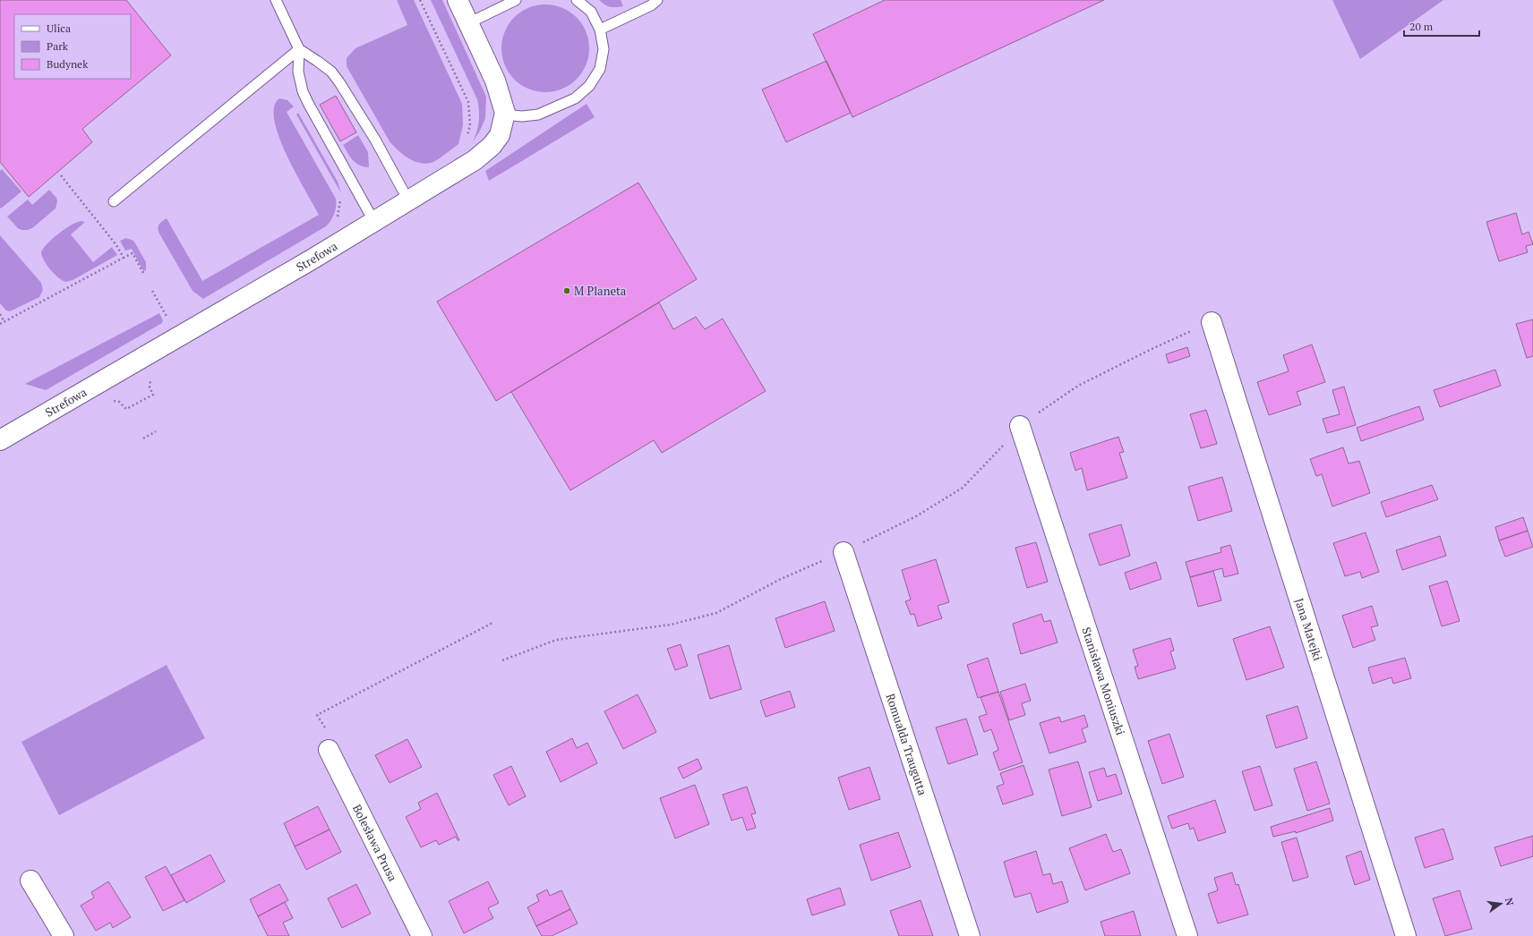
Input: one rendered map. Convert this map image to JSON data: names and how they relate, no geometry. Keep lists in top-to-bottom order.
{
  "streets": {
    "street": [
      "Strefowa",
      "Jana Matejki",
      "Stanisława Moniuszki",
      "Romualda Traugutta",
      "Bolesława Prusa"
    ]
  },
  "places": ["M Planeta"],
  "legend": ["Ulica", "Park", "Budynek"],
  "scale_bar": "20 m",
  "north": "right"
}
